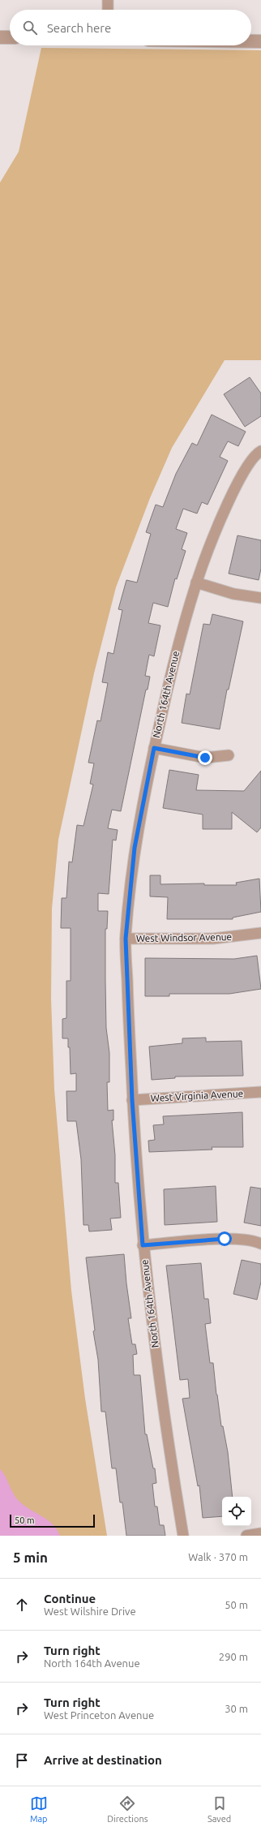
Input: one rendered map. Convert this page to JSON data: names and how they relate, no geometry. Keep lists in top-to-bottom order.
{
  "streets": {
    "street": ["North 164th Avenue", "West Windsor Avenue", "West Virginia Avenue"]
  },
  "crossings": [
    ["North 164th Avenue", "West Windsor Avenue"],
    ["North 164th Avenue", "West Virginia Avenue"]
  ],
  "scale_bar": "50 m",
  "page": {
    "search": "Search here",
    "scale": "50 m",
    "heading": ["5 min", "Walk · 370 m"],
    "list": [
      ["Continue", "West Wilshire Drive", "50 m"],
      ["Turn right", "North 164th Avenue", "290 m"],
      ["Turn right", "West Princeton Avenue", "30 m"],
      "Arrive at destination"
    ],
    "nav": ["Map", "Directions", "Saved"]
  }
}
